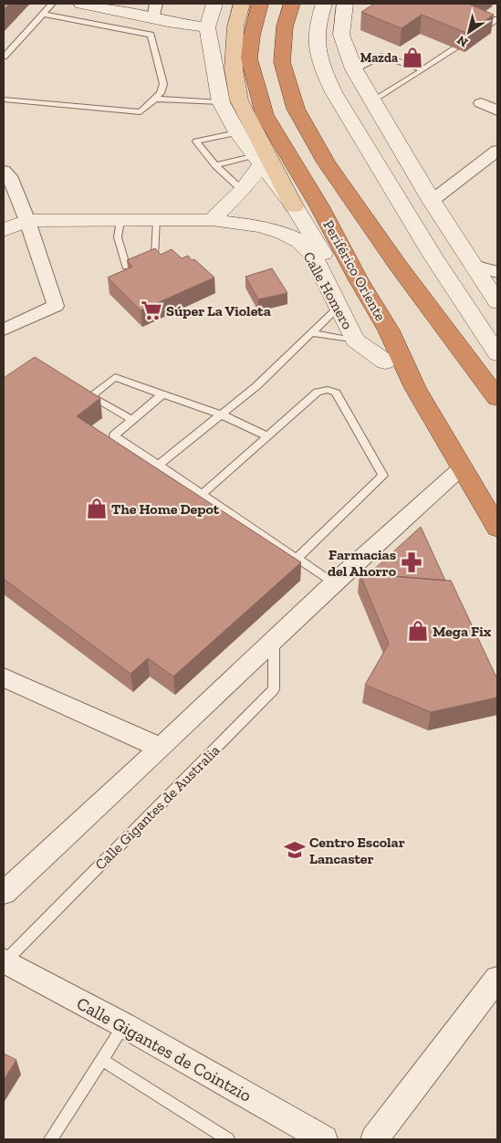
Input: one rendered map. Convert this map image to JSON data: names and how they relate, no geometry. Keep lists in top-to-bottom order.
{
  "streets": {
    "highway": ["Periférico Oriente"],
    "street": ["Calle Homero", "Calle Gigantes de Cointzio"],
    "lane": ["Calle Gigantes de Australia"]
  },
  "crossings": [
    ["Calle Gigantes de Australia", "Calle Gigantes de Cointzio"]
  ],
  "places": {
    "shop": ["Mazda", "The Home Depot", "Mega Fix"],
    "supermarket": ["Súper La Violeta"],
    "pharmacy": ["Farmacias del Ahorro"],
    "school or university": ["Centro Escolar Lancaster"]
  },
  "north": "bottom left"
}
